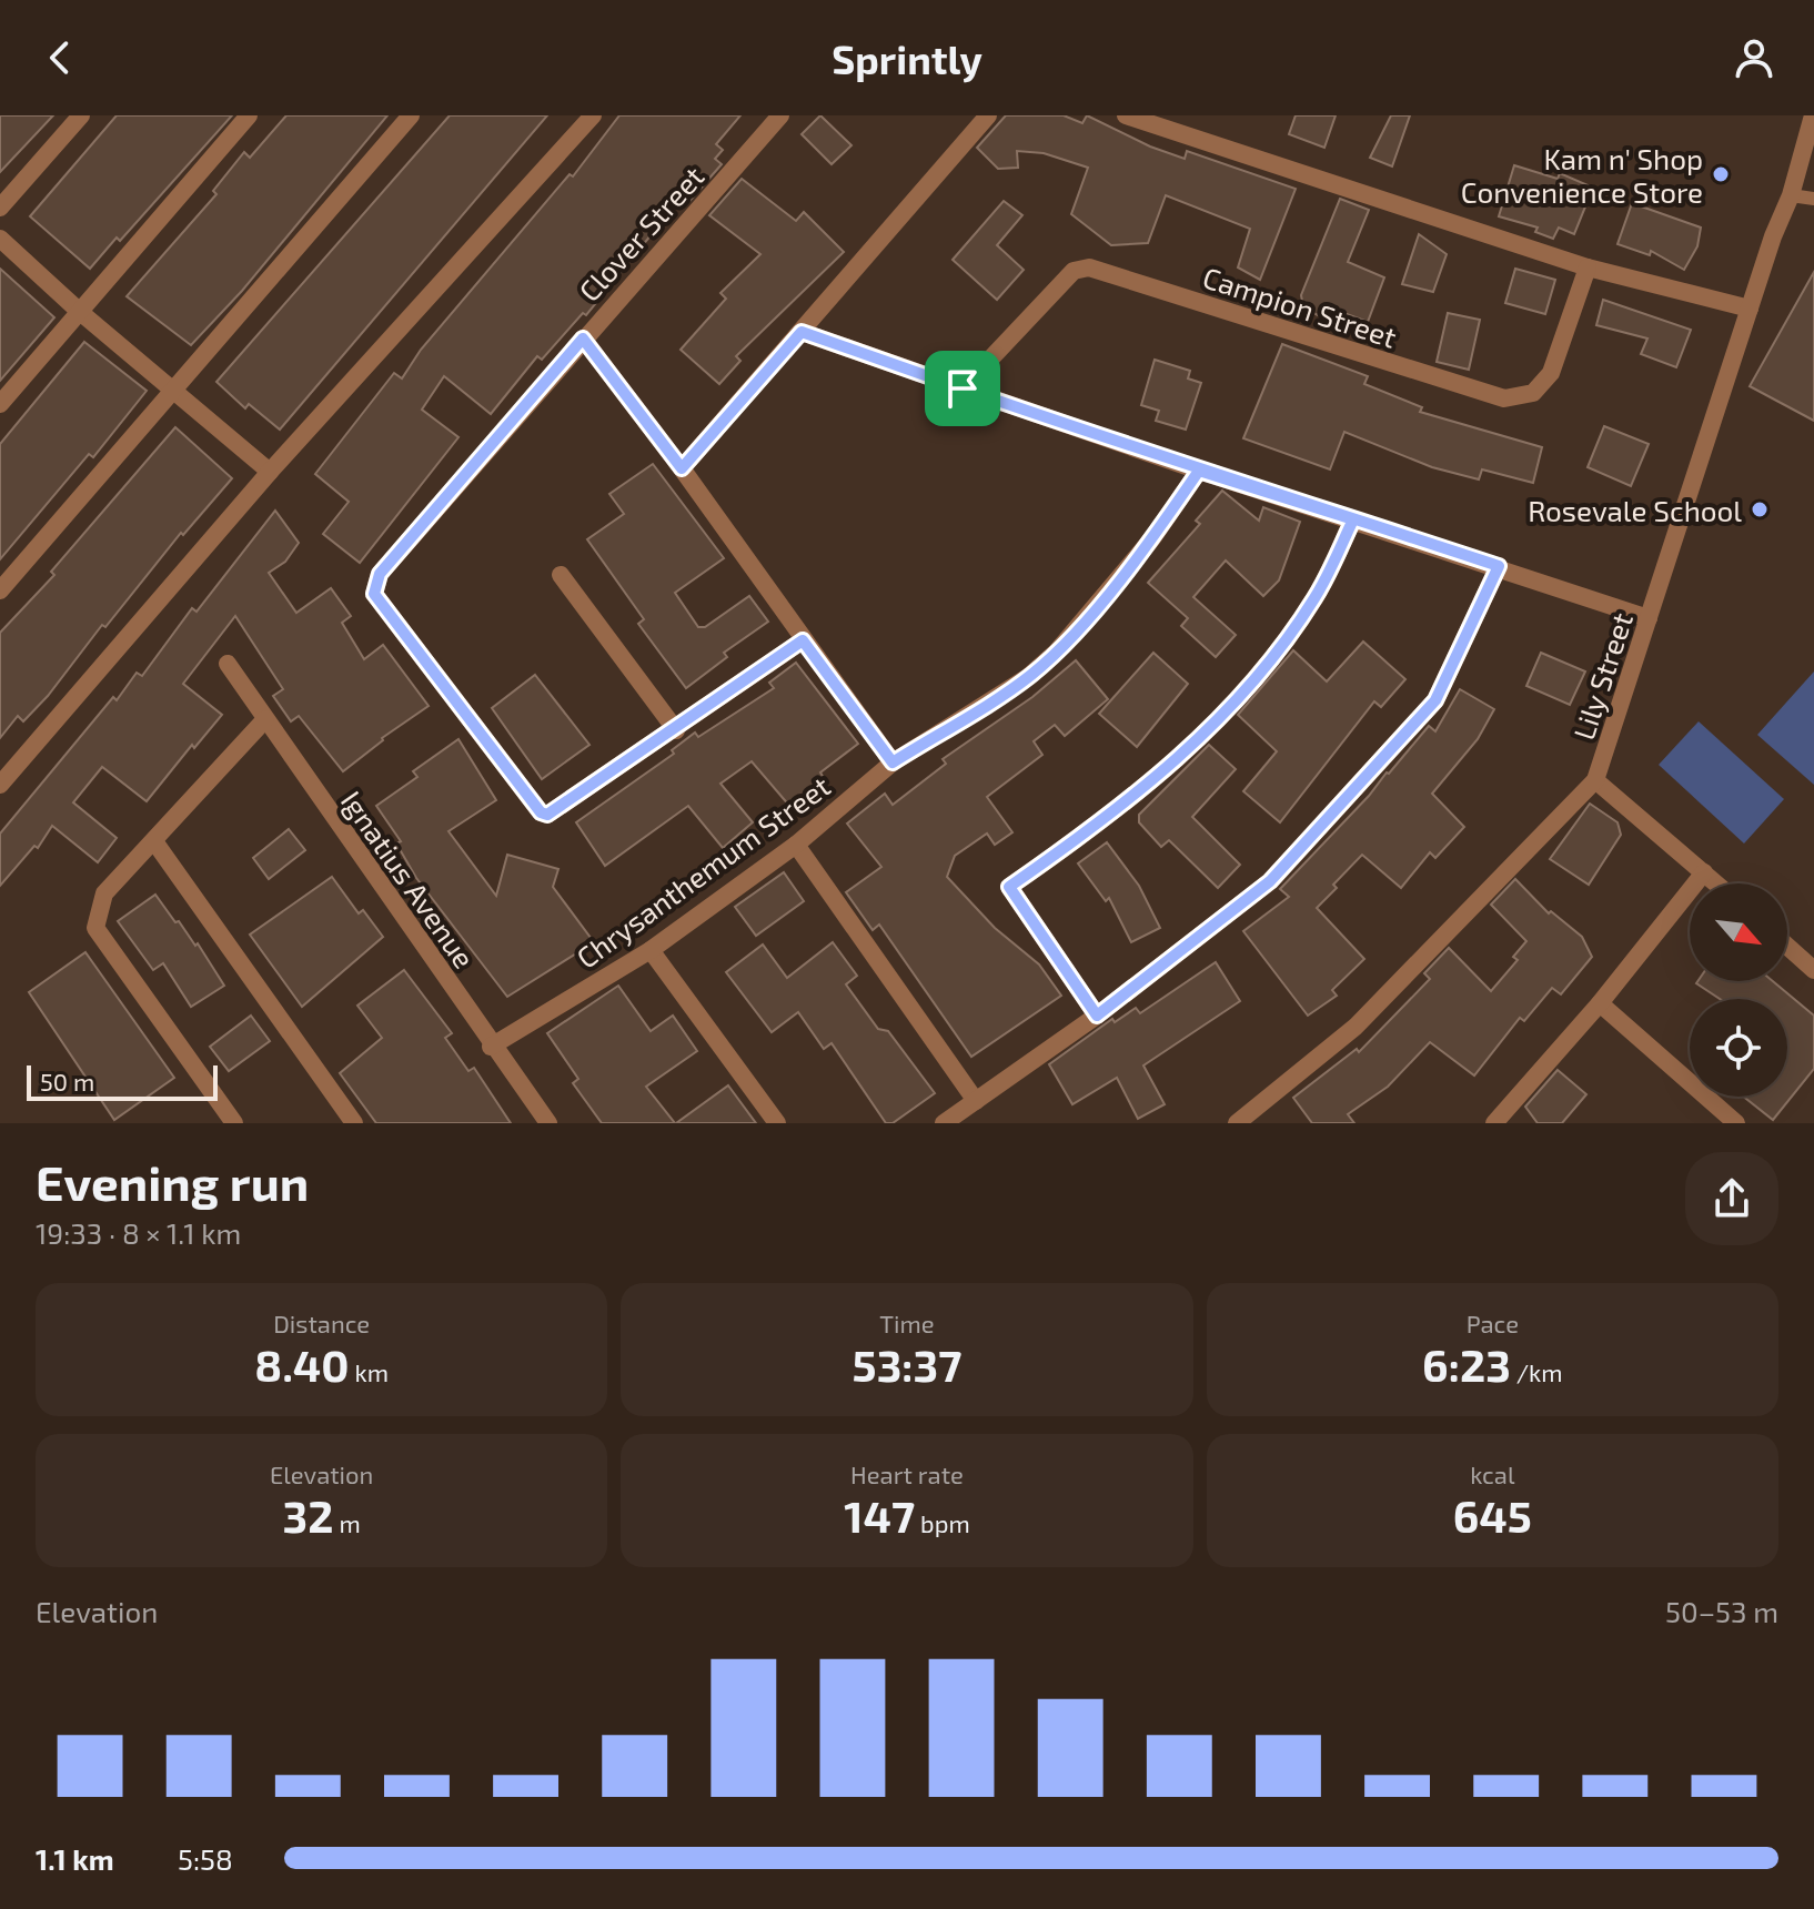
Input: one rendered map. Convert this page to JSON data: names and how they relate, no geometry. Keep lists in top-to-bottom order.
{
  "streets": {
    "street": [
      "Clover Street",
      "Campion Street",
      "Lily Street",
      "Chrysanthemum Street",
      "Ignatius Avenue"
    ]
  },
  "crossings": [
    ["Chrysanthemum Street", "Ignatius Avenue"]
  ],
  "places": ["Kam n' Shop Convenience Store", "Rosevale School"],
  "scale_bar": "50 m",
  "north": "bottom right",
  "page": {
    "header": "Sprintly",
    "scale": "50 m",
    "heading": ["Evening run", "19:33 · 8 × 1.1 km"],
    "stats": [
      ["Distance", "8.40 km"],
      ["Time", "53:37"],
      ["Pace", "6:23 /km"],
      ["Elevation", "32 m"],
      ["Heart rate", "147 bpm"],
      ["kcal", "645"]
    ],
    "chart": ["Elevation", "50–53 m"],
    "list": [
      {
        "name": "1.1 km",
        "note": "5:58"
      }
    ]
  }
}
